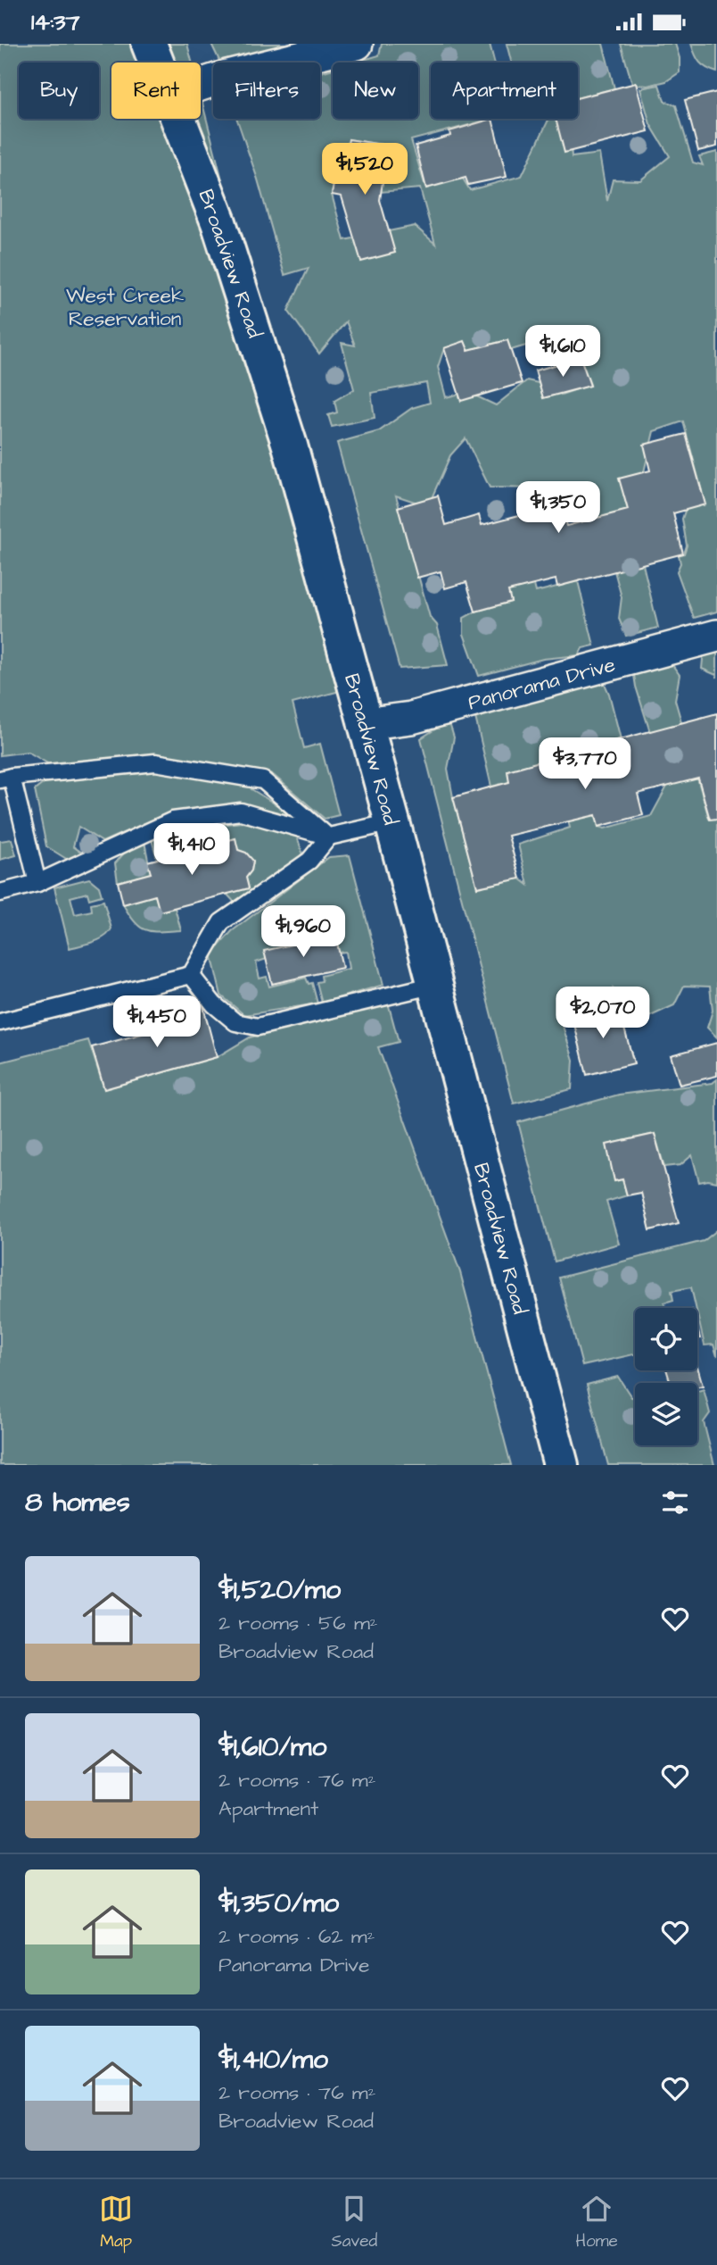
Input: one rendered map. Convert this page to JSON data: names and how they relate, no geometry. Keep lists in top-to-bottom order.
{
  "streets": {
    "main road": ["Broadview Road"],
    "street": ["Panorama Drive"]
  },
  "crossings": [
    ["Broadview Road", "Panorama Drive"]
  ],
  "parks": ["West Creek Reservation"],
  "page": {
    "status": "14:37",
    "chip": [
      "Buy",
      "Rent",
      "Filters",
      "New",
      "Apartment"
    ],
    "price": [
      "$1,520",
      "$1,610",
      "$1,350",
      "$3,770",
      "$1,410",
      "$1,960",
      "$2,070",
      "$1,450"
    ],
    "heading": "8 homes",
    "list": [
      {
        "name": "$1,520/mo",
        "note": "2 rooms · 56 m² · Broadview Road"
      },
      {
        "name": "$1,610/mo",
        "note": "2 rooms · 76 m² · Apartment"
      },
      {
        "name": "$1,350/mo",
        "note": "2 rooms · 62 m² · Panorama Drive"
      },
      {
        "name": "$1,410/mo",
        "note": "2 rooms · 76 m² · Broadview Road"
      }
    ],
    "tabs": ["Map", "Saved", "Home"]
  }
}
